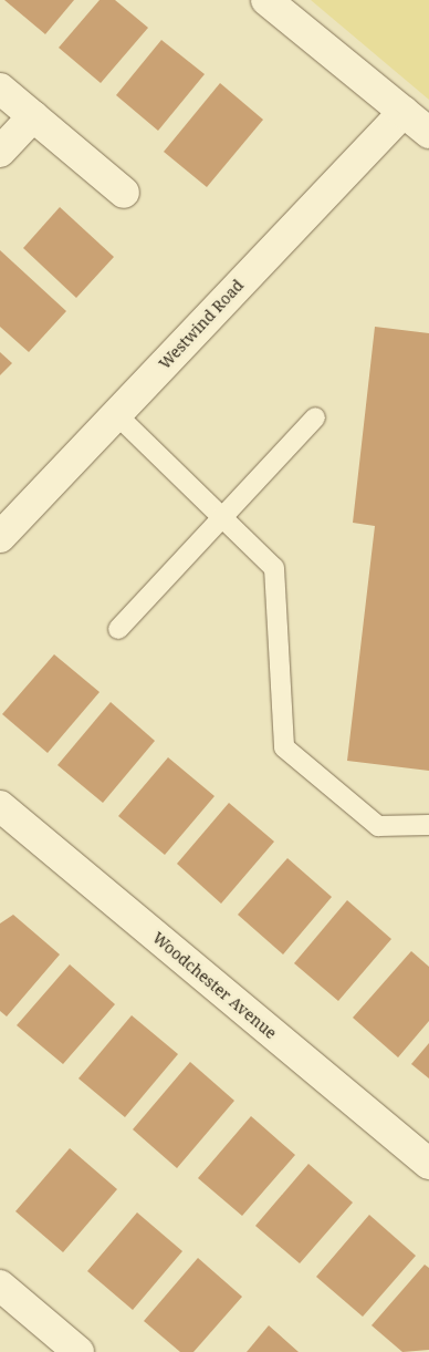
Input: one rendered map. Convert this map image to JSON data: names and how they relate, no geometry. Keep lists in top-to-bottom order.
{
  "streets": {
    "street": ["Westwind Road", "Woodchester Avenue"]
  }
}
